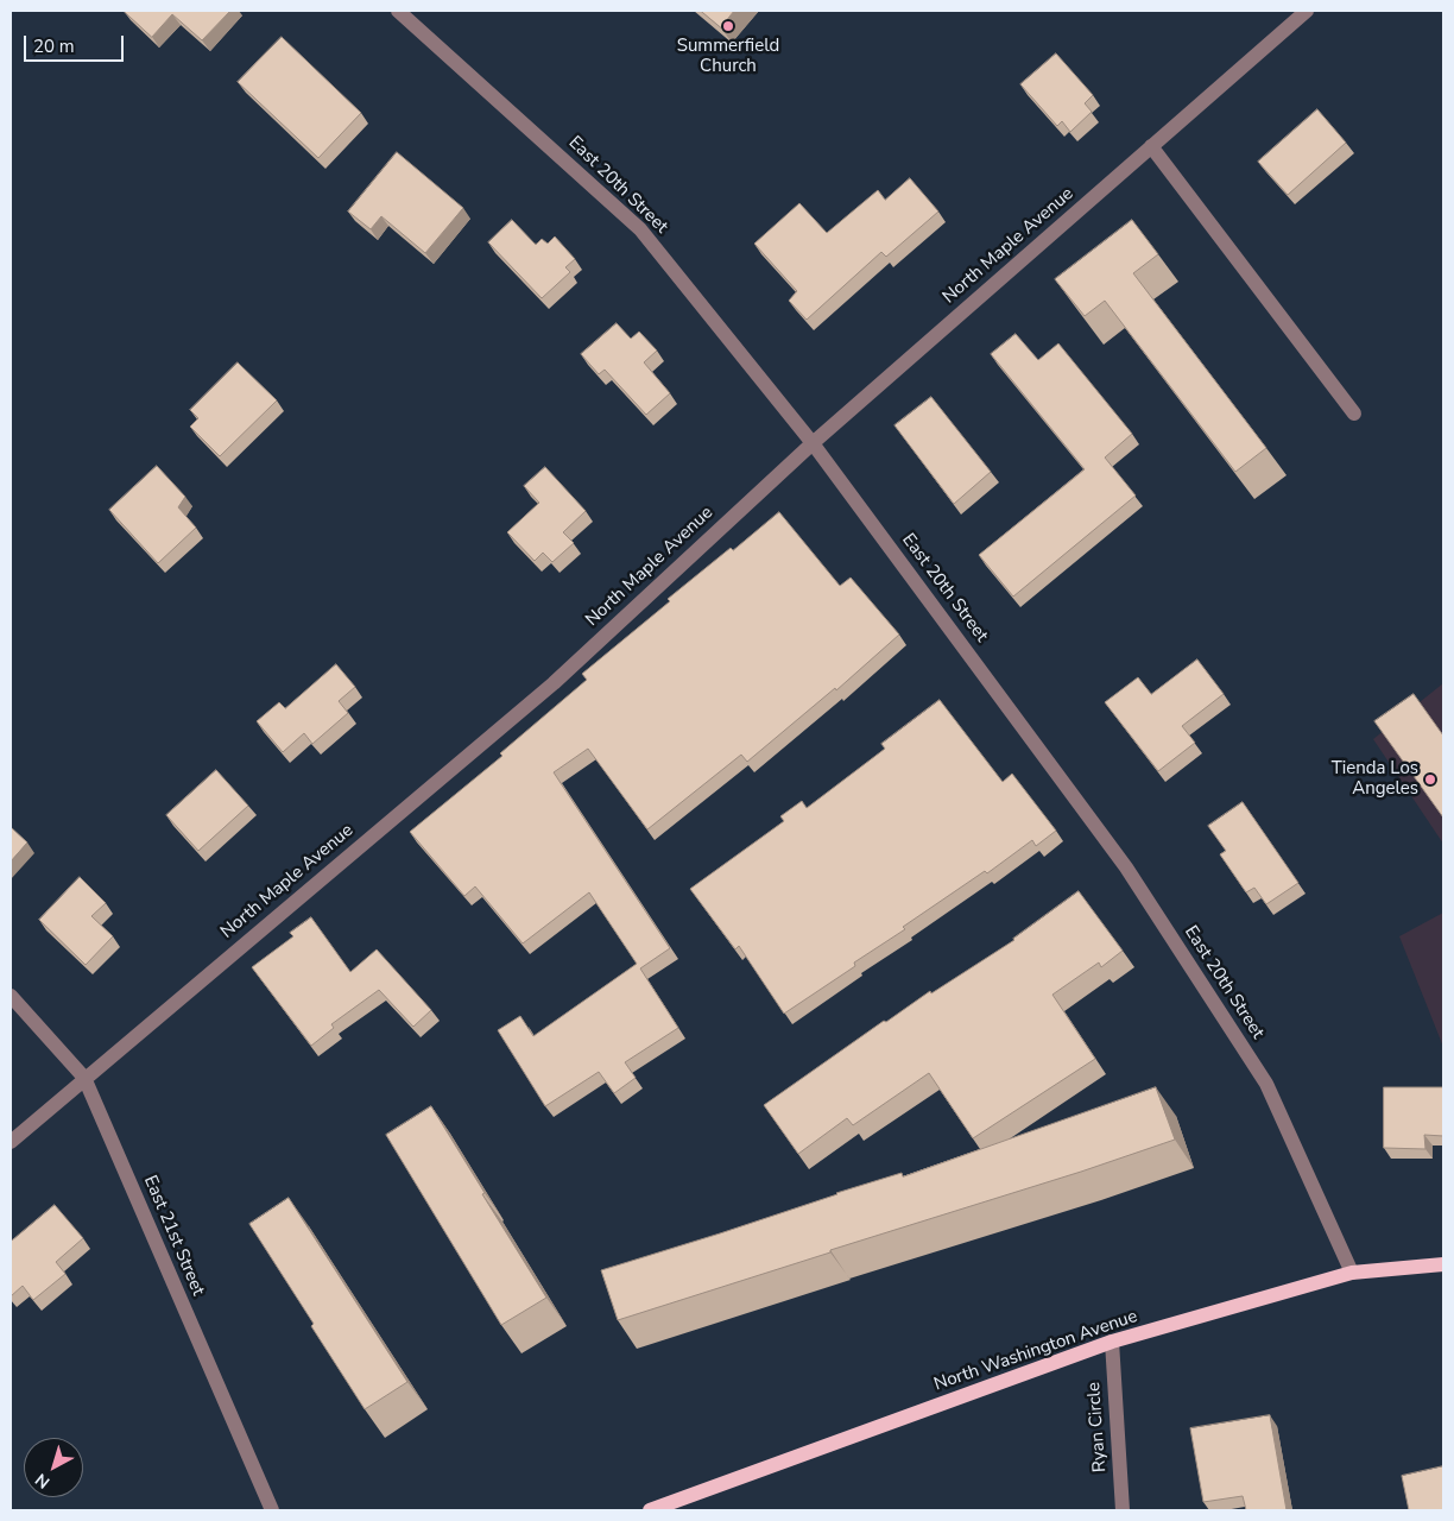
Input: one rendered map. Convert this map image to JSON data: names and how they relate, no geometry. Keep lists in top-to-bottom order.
{
  "streets": {
    "main road": ["North Washington Avenue"],
    "street": [
      "East 20th Street",
      "North Maple Avenue",
      "East 21st Street",
      "Ryan Circle"
    ]
  },
  "crossings": [
    ["East 20th Street", "North Maple Avenue"],
    ["East 20th Street", "North Washington Avenue"],
    ["North Maple Avenue", "East 21st Street"],
    ["North Washington Avenue", "Ryan Circle"]
  ],
  "places": ["Summerfield Church", "Tienda Los Angeles"],
  "scale_bar": "20 m",
  "north": "bottom left"
}
